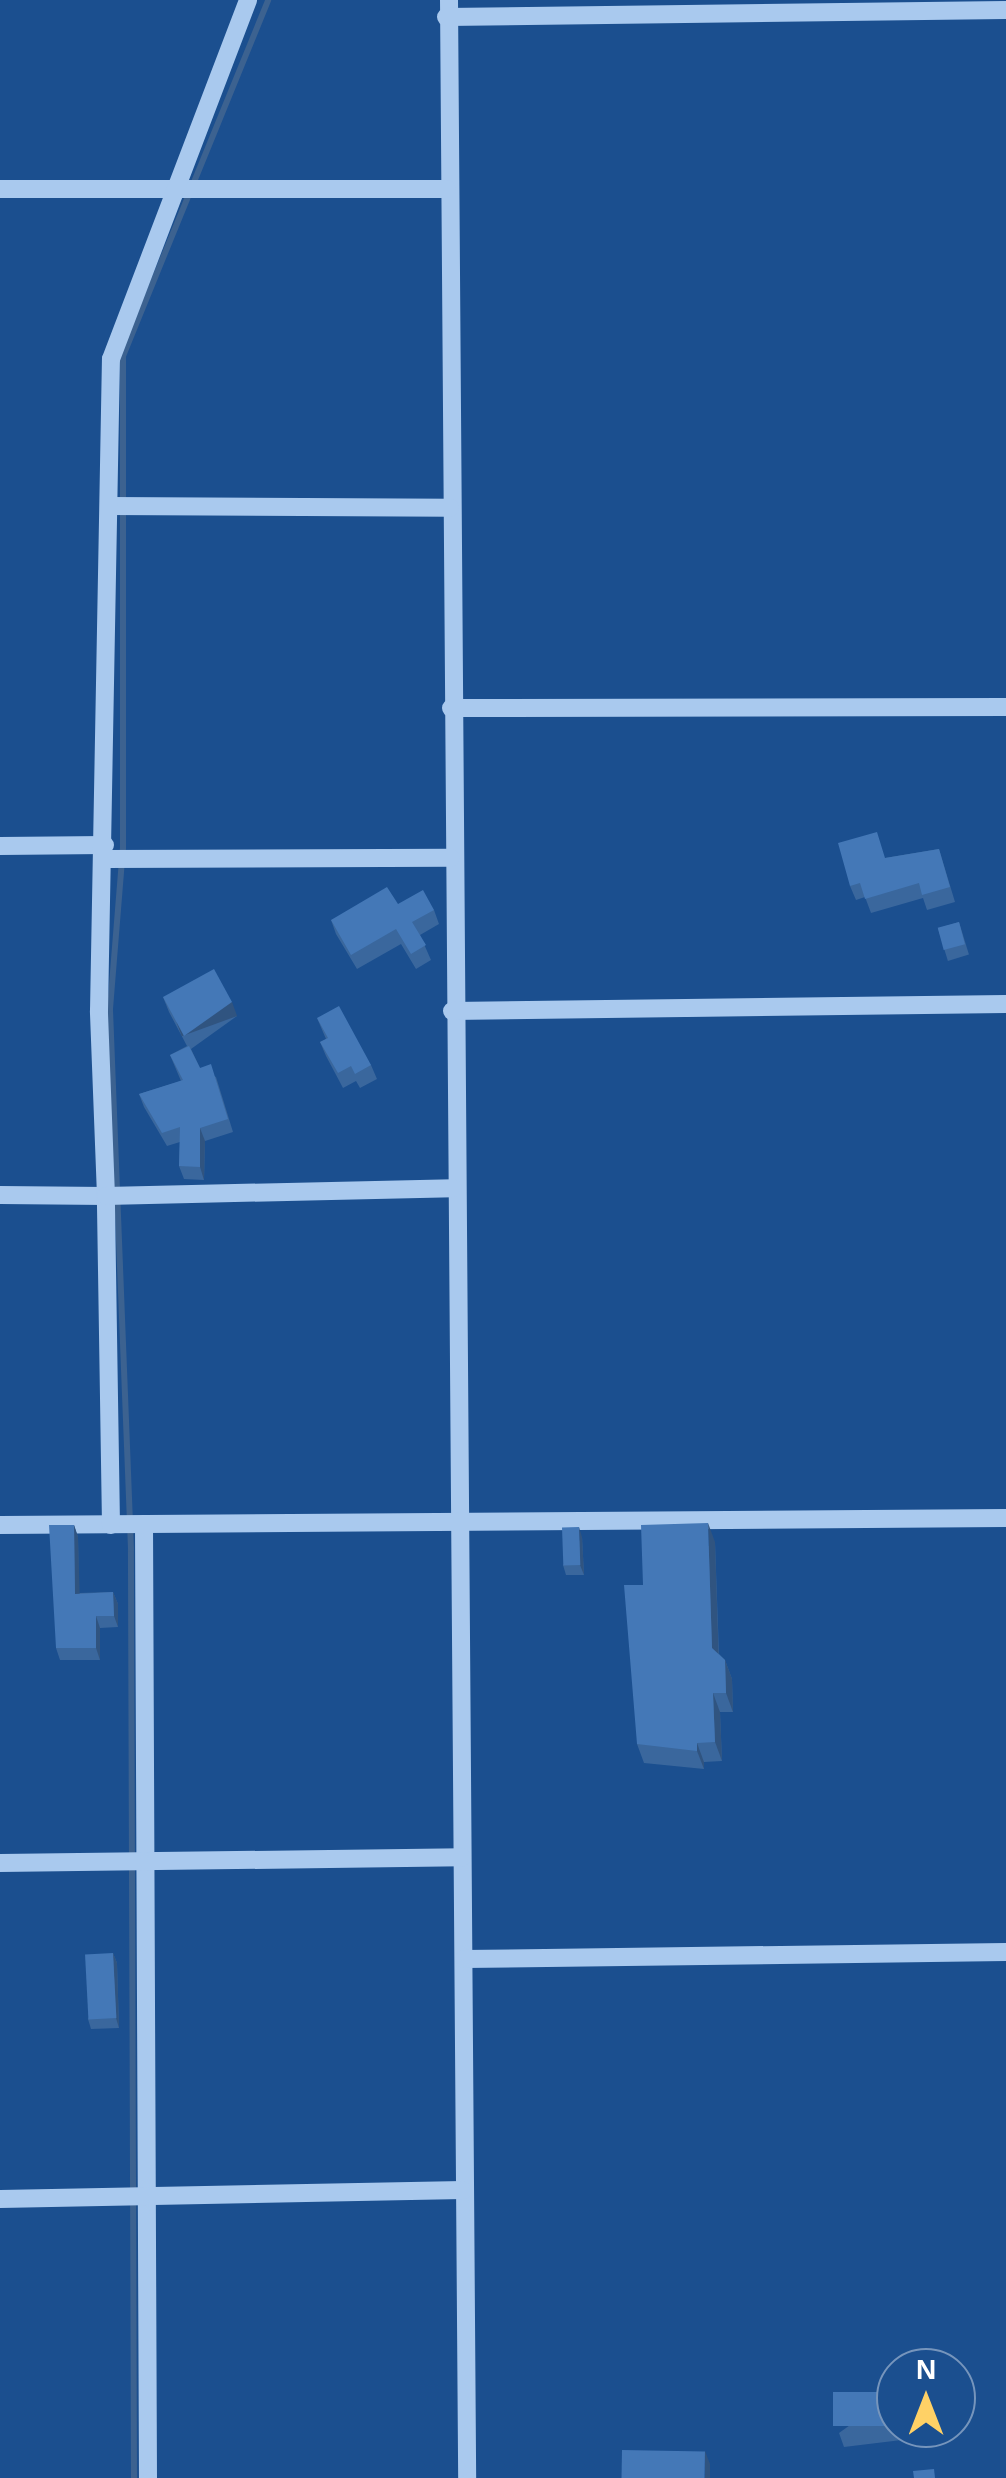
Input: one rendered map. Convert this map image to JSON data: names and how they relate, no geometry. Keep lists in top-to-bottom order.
{
  "north": "top"
}
